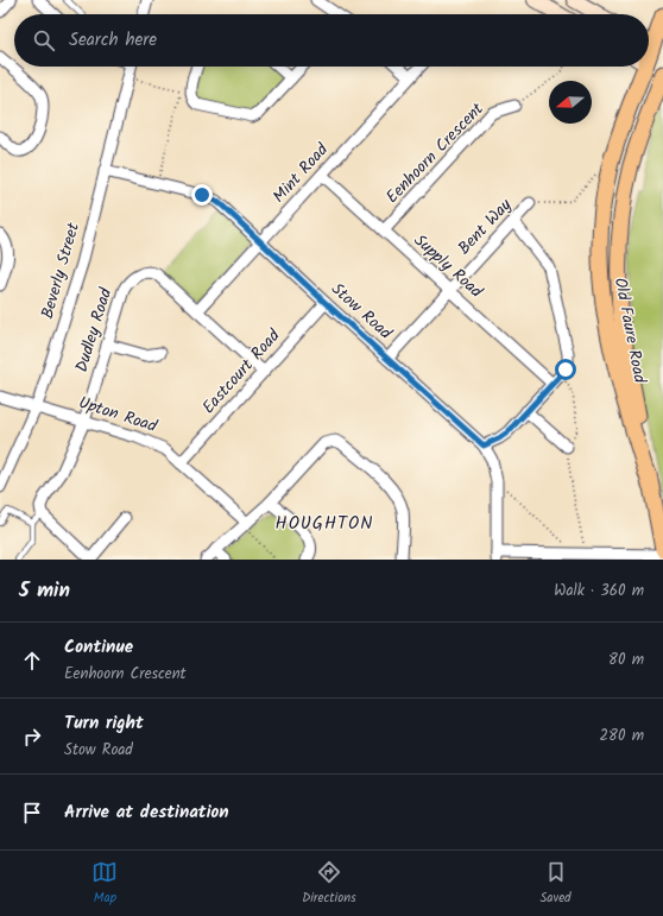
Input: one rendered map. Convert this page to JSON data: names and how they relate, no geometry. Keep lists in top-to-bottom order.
{
  "streets": {
    "main road": ["Old Faure Road"],
    "street": [
      "Eenhoorn Crescent",
      "Mint Road",
      "Bent Way",
      "Supply Road",
      "Beverly Street",
      "Stow Road",
      "Dudley Road",
      "Eastcourt Road",
      "Upton Road"
    ]
  },
  "crossings": [
    ["Eenhoorn Crescent", "Supply Road"],
    ["Mint Road", "Supply Road"],
    ["Mint Road", "Stow Road"],
    ["Mint Road", "Dudley Road"],
    ["Bent Way", "Supply Road"],
    ["Bent Way", "Stow Road"],
    ["Beverly Street", "Stow Road"],
    ["Beverly Street", "Upton Road"],
    ["Stow Road", "Eastcourt Road"],
    ["Dudley Road", "Eastcourt Road"],
    ["Dudley Road", "Upton Road"],
    ["Eastcourt Road", "Upton Road"]
  ],
  "districts": ["HOUGHTON"],
  "north": "left",
  "page": {
    "search": "Search here",
    "heading": ["5 min", "Walk · 360 m"],
    "list": [
      ["Continue", "Eenhoorn Crescent", "80 m"],
      ["Turn right", "Stow Road", "280 m"],
      "Arrive at destination"
    ],
    "nav": ["Map", "Directions", "Saved"]
  }
}
